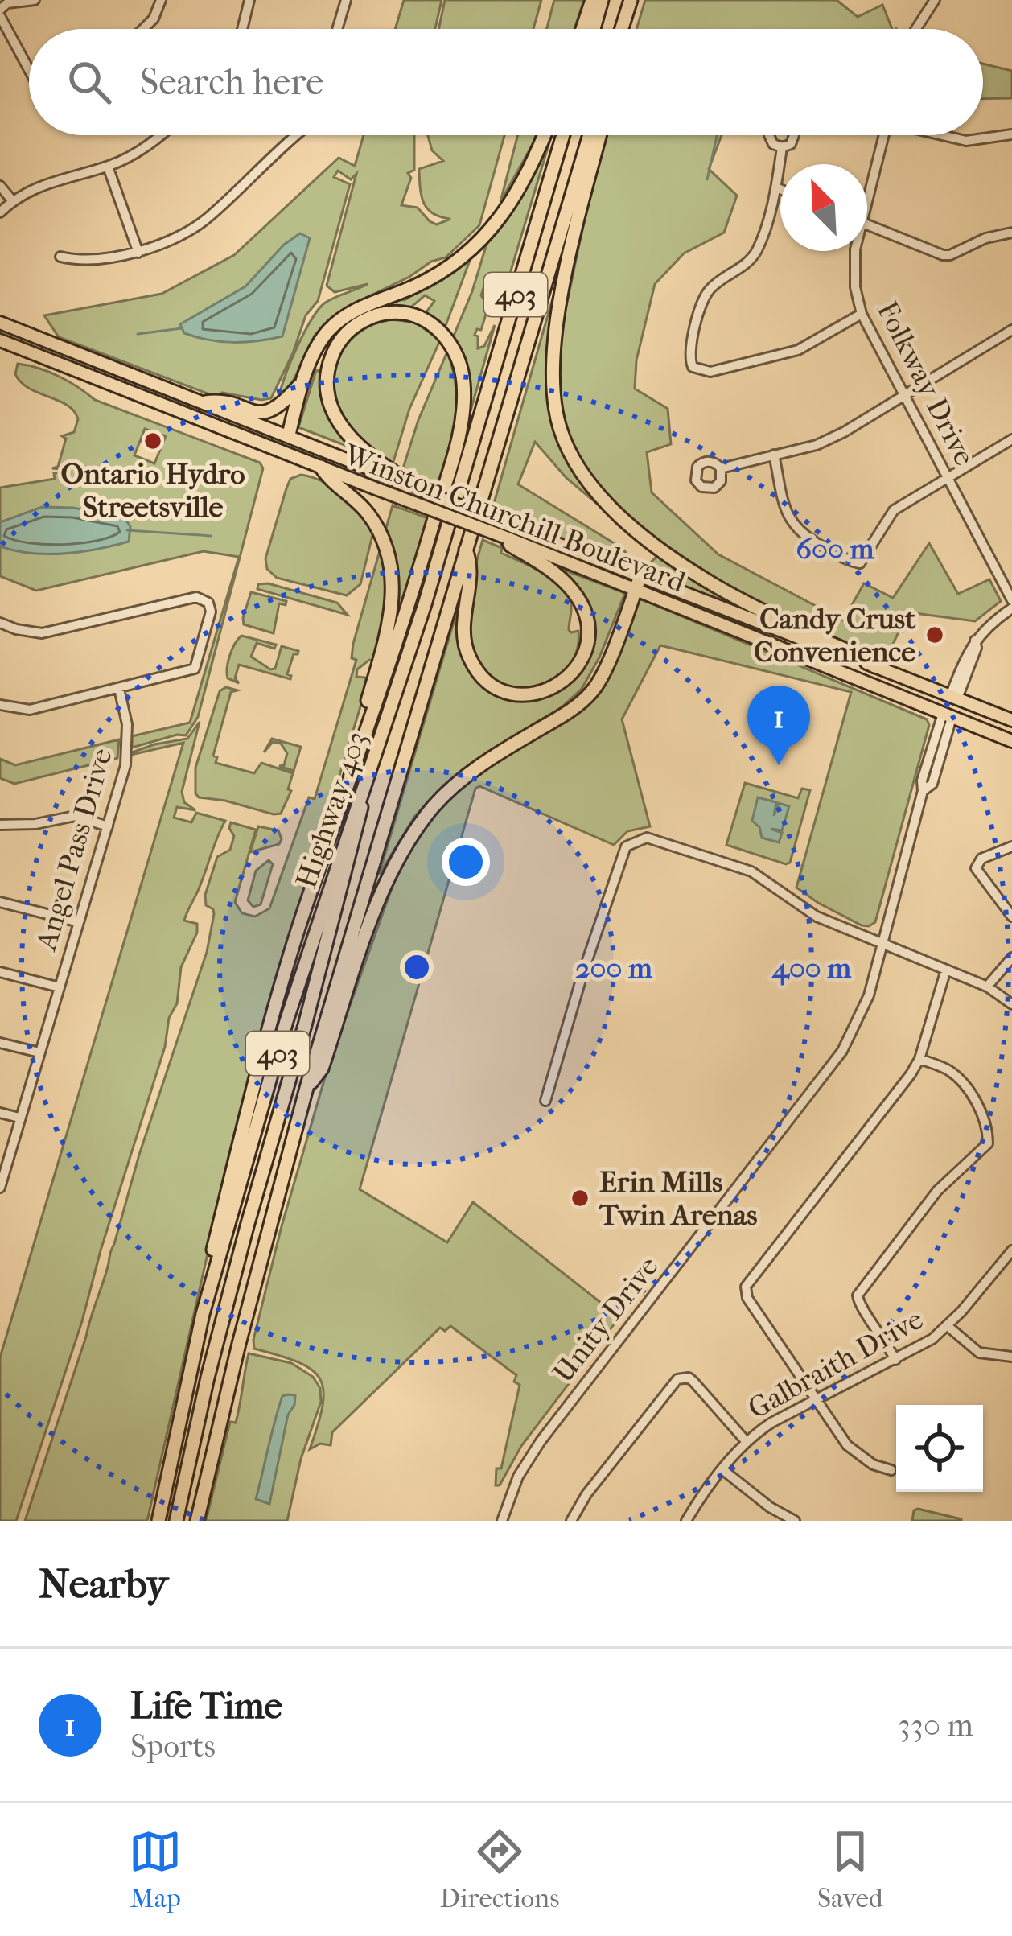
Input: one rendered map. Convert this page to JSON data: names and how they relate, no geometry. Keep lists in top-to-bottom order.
{
  "streets": {
    "highway": ["403", "Highway 403"],
    "main road": ["Winston Churchill Boulevard"],
    "street": [
      "Folkway Drive",
      "Angel Pass Drive",
      "Unity Drive",
      "Galbraith Drive"
    ]
  },
  "crossings": [
    ["Winston Churchill Boulevard", "Unity Drive"]
  ],
  "places": ["Ontario Hydro Streetsville", "Candy Crust Convenience", "Erin Mills Twin Arenas"],
  "north": "top left",
  "page": {
    "search": "Search here",
    "pins": "1",
    "heading": "Nearby",
    "list": [
      {
        "mark": "1",
        "name": "Life Time",
        "note": "Sports",
        "value": "330 m"
      }
    ],
    "nav": ["Map", "Directions", "Saved"]
  },
  "rings": ["600 m", "200 m", "400 m"]
}
